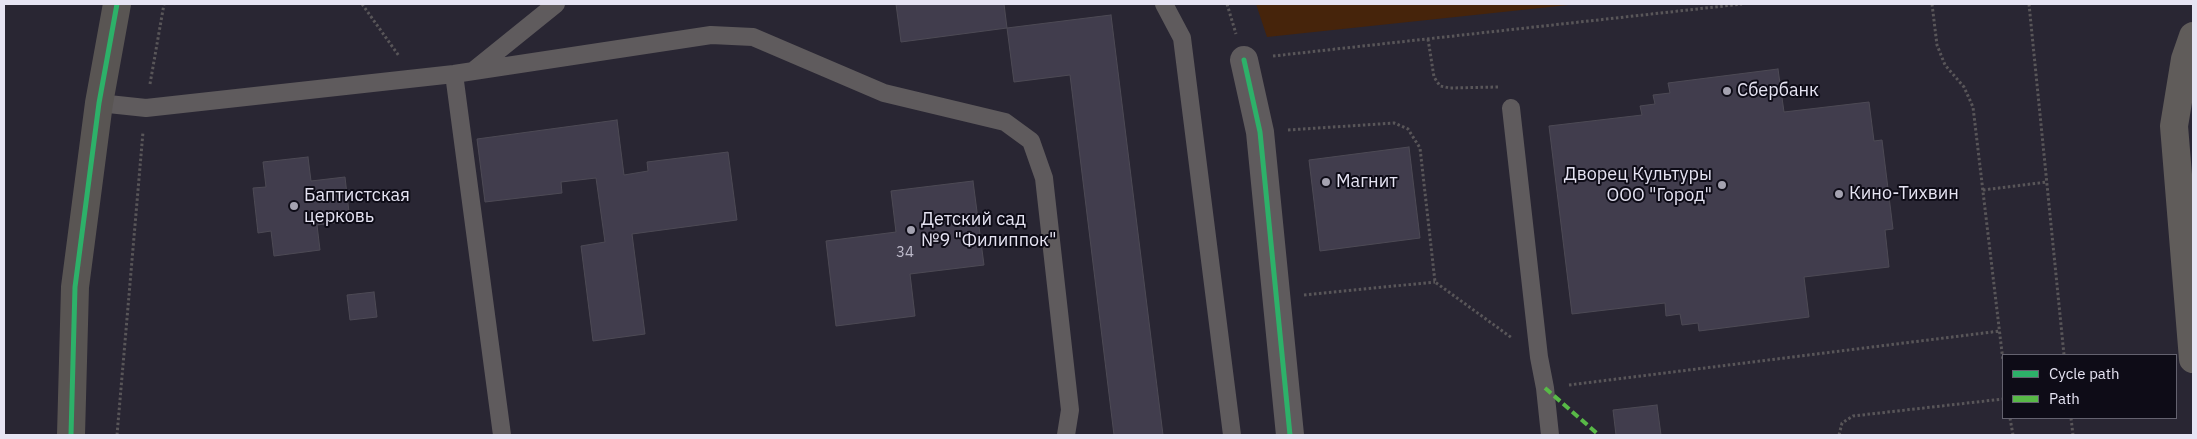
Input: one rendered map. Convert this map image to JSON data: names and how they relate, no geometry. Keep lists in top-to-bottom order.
{
  "places": [
    "Сбербанк",
    "Магнит",
    "Дворец Культуры ООО \"Город\"",
    "Кино-Тихвин",
    "Баптистская церковь",
    "Детский сад №9 \"Филиппок\""
  ],
  "house_numbers": ["34"],
  "legend": ["Cycle path", "Path"]
}
